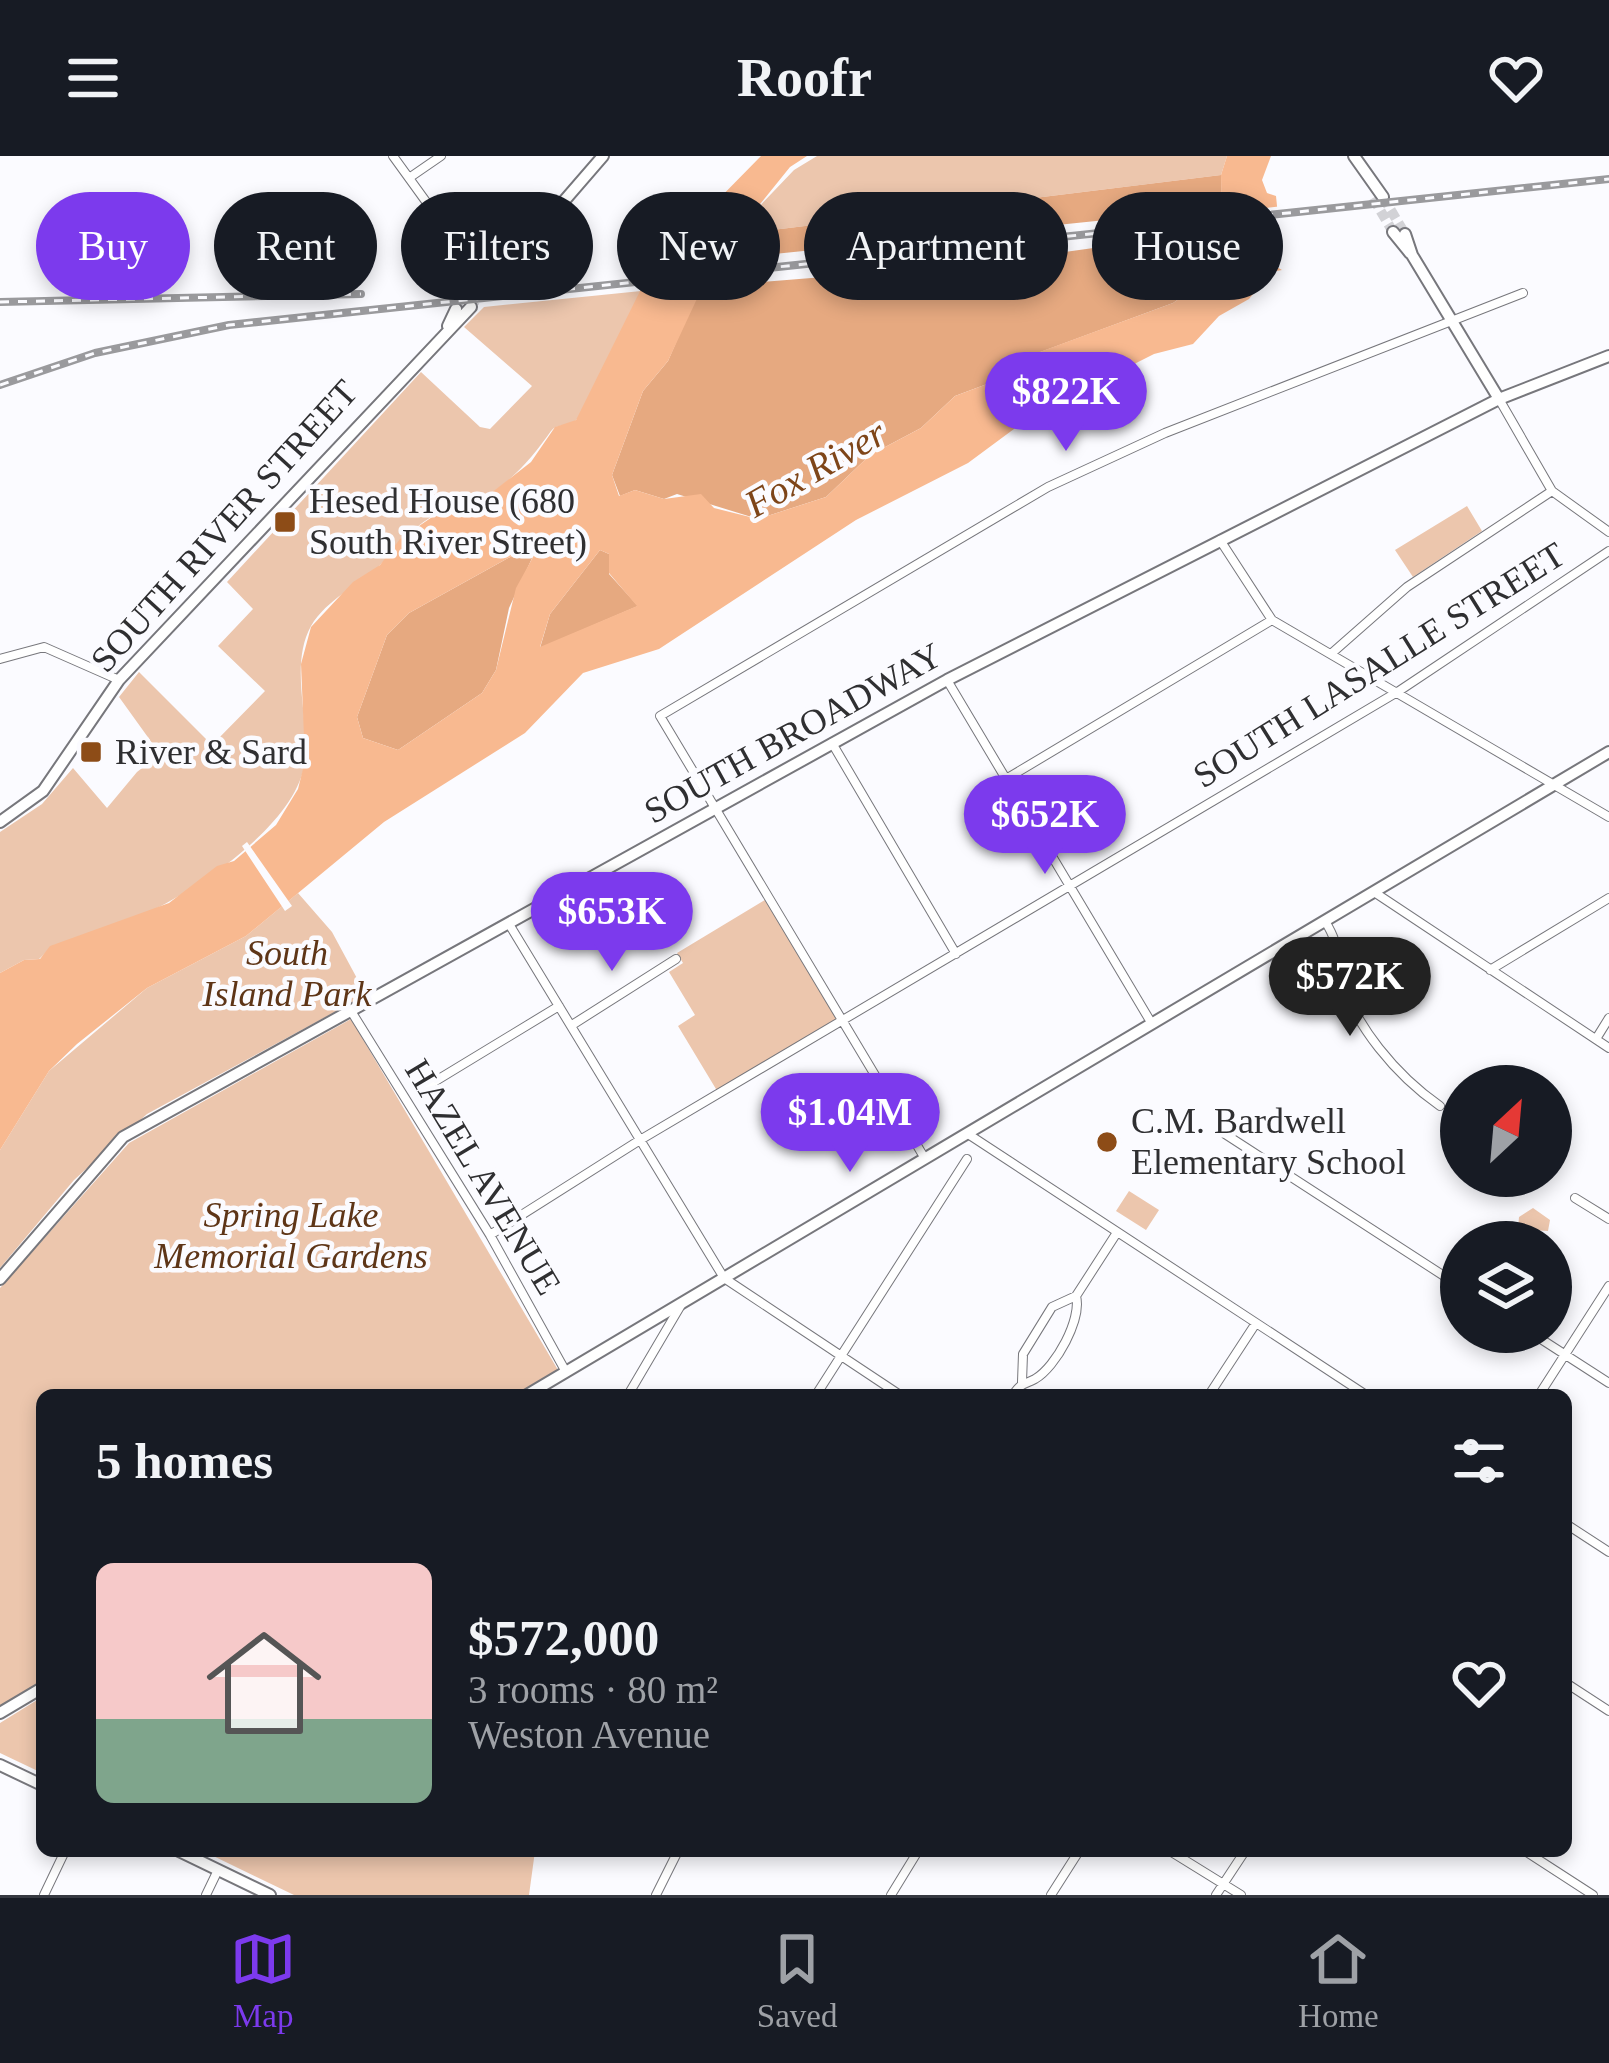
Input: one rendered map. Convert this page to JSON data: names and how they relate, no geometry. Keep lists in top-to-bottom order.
{
  "streets": {
    "street": [
      "SOUTH RIVER STREET",
      "SOUTH LASALLE STREET",
      "SOUTH BROADWAY",
      "HAZEL AVENUE"
    ]
  },
  "crossings": [
    ["SOUTH LASALLE STREET", "HAZEL AVENUE"],
    ["SOUTH BROADWAY", "HAZEL AVENUE"]
  ],
  "water": ["Fox River"],
  "parks": ["South Island Park", "Spring Lake Memorial Gardens"],
  "places": {
    "transit": ["Hesed House (680 South River Street)", "River & Sard"],
    "other": ["C.M. Bardwell Elementary School"]
  },
  "north": "top right",
  "page": {
    "header": "Roofr",
    "chip": [
      "Buy",
      "Rent",
      "Filters",
      "New",
      "Apartment",
      "House"
    ],
    "price": [
      "$822K",
      "$652K",
      "$653K",
      "$572K",
      "$1.04M"
    ],
    "heading": "5 homes",
    "list": [
      {
        "name": "$572,000",
        "note": "3 rooms · 80 m² · Weston Avenue"
      }
    ],
    "tabs": ["Map", "Saved", "Home"]
  }
}
